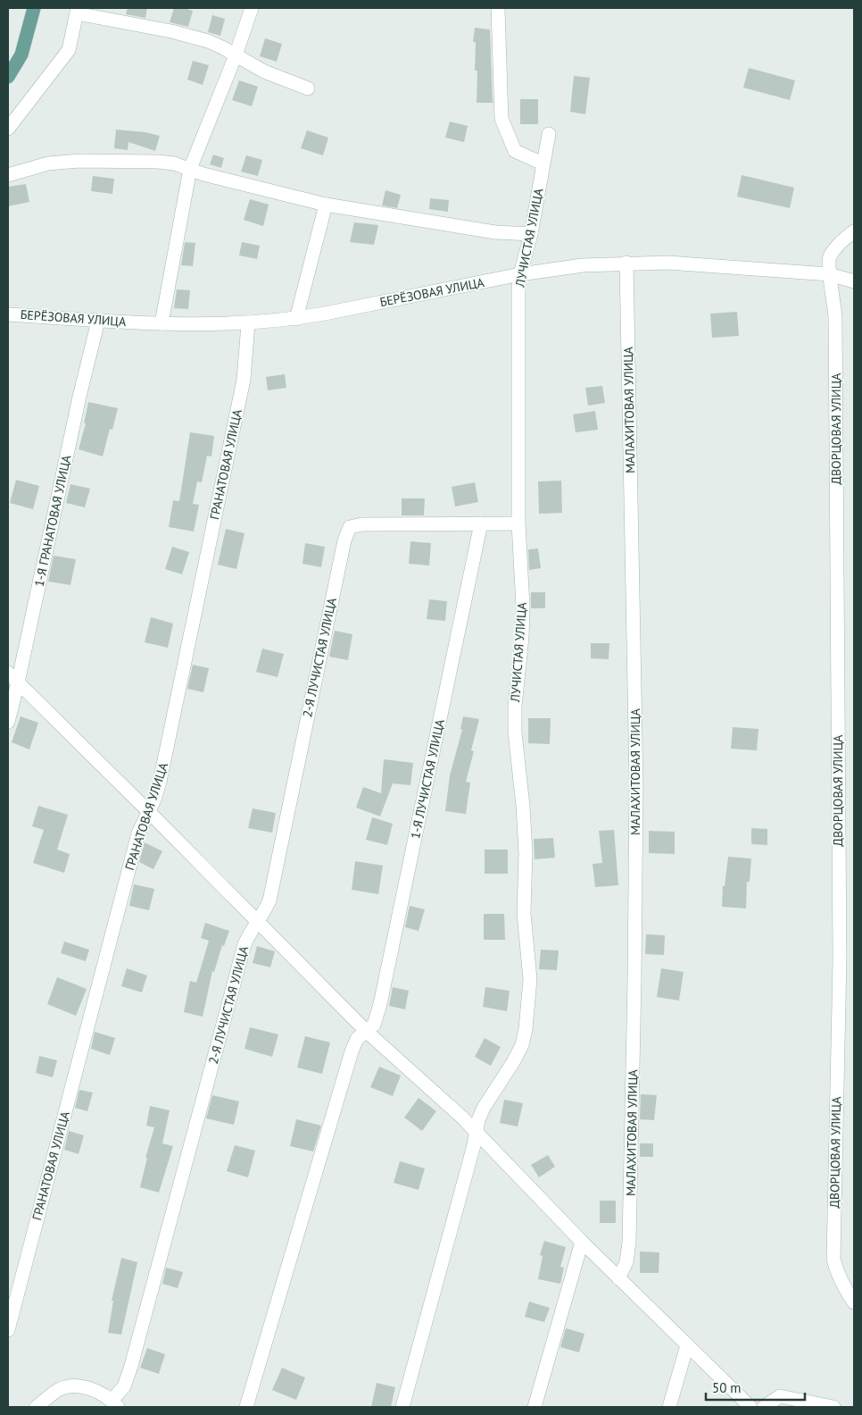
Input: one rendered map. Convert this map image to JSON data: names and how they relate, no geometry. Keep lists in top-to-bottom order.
{
  "streets": {
    "street": [
      "ЛУЧИСТАЯ УЛИЦА",
      "БЕРЁЗОВАЯ УЛИЦА",
      "МАЛАХИТОВАЯ УЛИЦА",
      "ДВОРЦОВАЯ УЛИЦА",
      "ГРАНАТОВАЯ УЛИЦА",
      "1-Я ГРАНАТОВАЯ УЛИЦА",
      "2-Я ЛУЧИСТАЯ УЛИЦА",
      "1-Я ЛУЧИСТАЯ УЛИЦА"
    ]
  },
  "crossings": [
    ["ЛУЧИСТАЯ УЛИЦА", "БЕРЁЗОВАЯ УЛИЦА"],
    ["БЕРЁЗОВАЯ УЛИЦА", "МАЛАХИТОВАЯ УЛИЦА"],
    ["БЕРЁЗОВАЯ УЛИЦА", "ДВОРЦОВАЯ УЛИЦА"],
    ["БЕРЁЗОВАЯ УЛИЦА", "ГРАНАТОВАЯ УЛИЦА"],
    ["БЕРЁЗОВАЯ УЛИЦА", "1-Я ГРАНАТОВАЯ УЛИЦА"],
    ["2-Я ЛУЧИСТАЯ УЛИЦА", "1-Я ЛУЧИСТАЯ УЛИЦА"]
  ],
  "scale_bar": "50 m"
}
